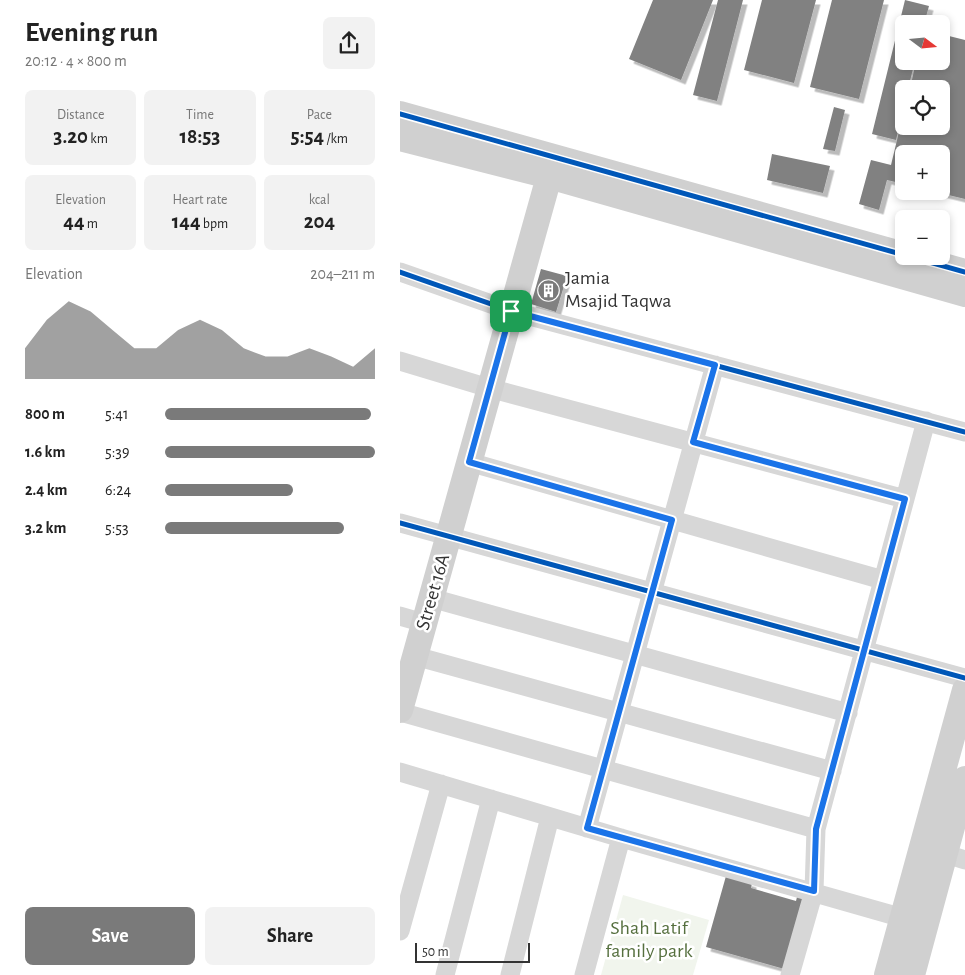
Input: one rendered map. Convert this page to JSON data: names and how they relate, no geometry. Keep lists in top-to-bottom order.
{
  "streets": {
    "street": ["Street 16A"]
  },
  "parks": ["Shah Latif family park"],
  "places": {
    "building": ["Jamia Msajid Taqwa"]
  },
  "scale_bar": "50 m",
  "north": "right",
  "page": {
    "heading": ["Evening run", "20:12 · 4 × 800 m"],
    "map_buttons": ["+", "−"],
    "stats": [
      ["Distance", "3.20 km"],
      ["Time", "18:53"],
      ["Pace", "5:54 /km"],
      ["Elevation", "44 m"],
      ["Heart rate", "144 bpm"],
      ["kcal", "204"]
    ],
    "chart": ["Elevation", "204–211 m"],
    "list": [
      {
        "name": "800 m",
        "note": "5:41"
      },
      {
        "name": "1.6 km",
        "note": "5:39"
      },
      {
        "name": "2.4 km",
        "note": "6:24"
      },
      {
        "name": "3.2 km",
        "note": "5:53"
      }
    ],
    "buttons": ["Save", "Share"],
    "scale": "50 m"
  }
}
